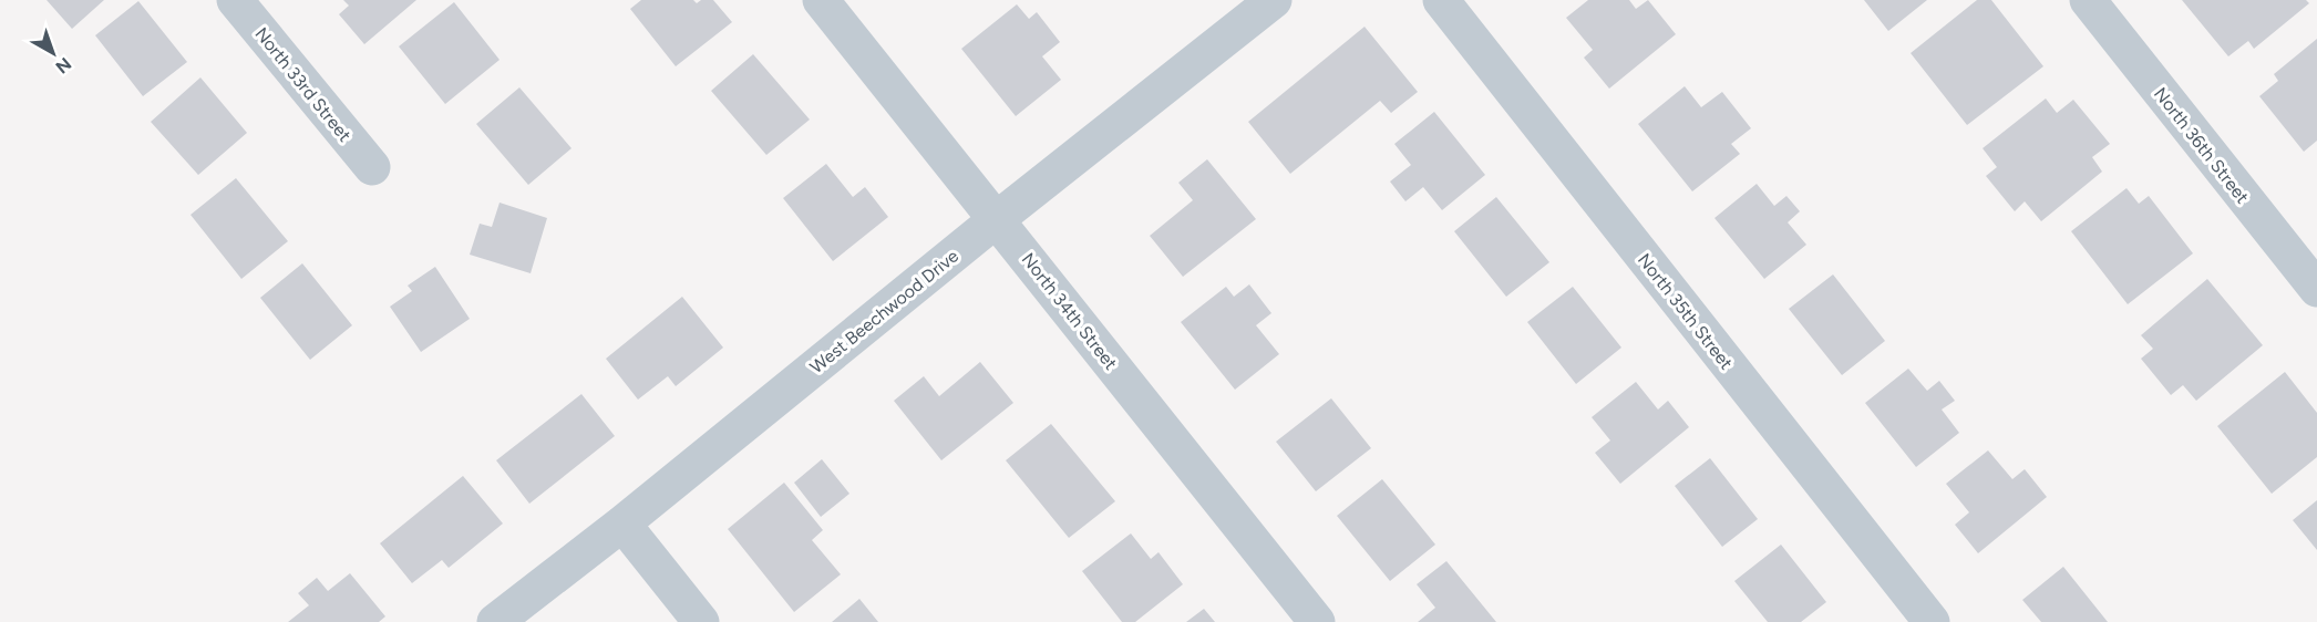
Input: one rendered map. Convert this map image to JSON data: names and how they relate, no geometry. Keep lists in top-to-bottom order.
{
  "streets": {
    "street": [
      "North 33rd Street",
      "North 36th Street",
      "West Beechwood Drive",
      "North 34th Street",
      "North 35th Street"
    ]
  },
  "crossings": [
    ["West Beechwood Drive", "North 34th Street"]
  ],
  "north": "bottom right"
}
